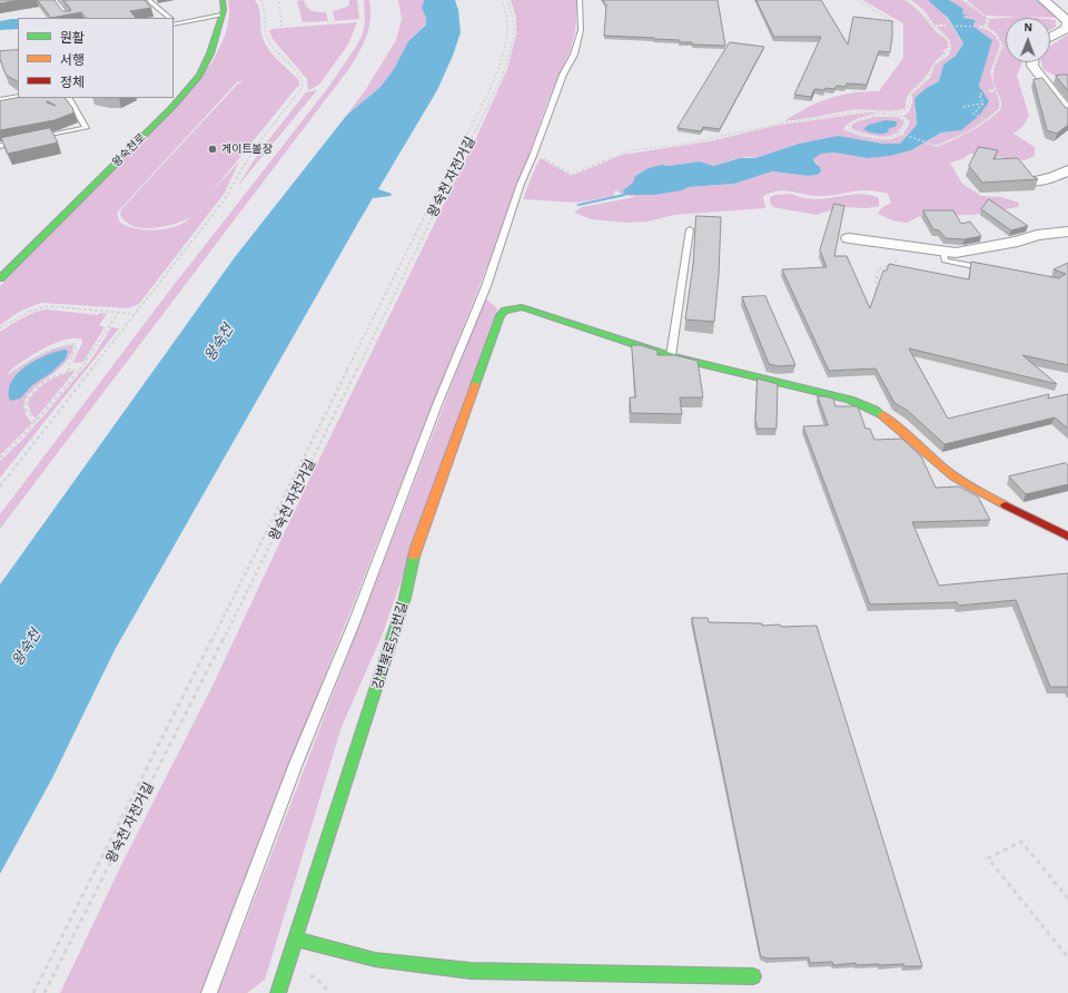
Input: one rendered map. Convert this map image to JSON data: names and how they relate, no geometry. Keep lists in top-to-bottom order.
{
  "streets": {
    "street": ["왕숙천로", "강변북로573번길"],
    "path": ["왕숙천 자전거길"]
  },
  "water": ["왕숙천"],
  "places": ["게이트볼장"],
  "legend": ["원활", "서행", "정체"],
  "north": "top"
}
